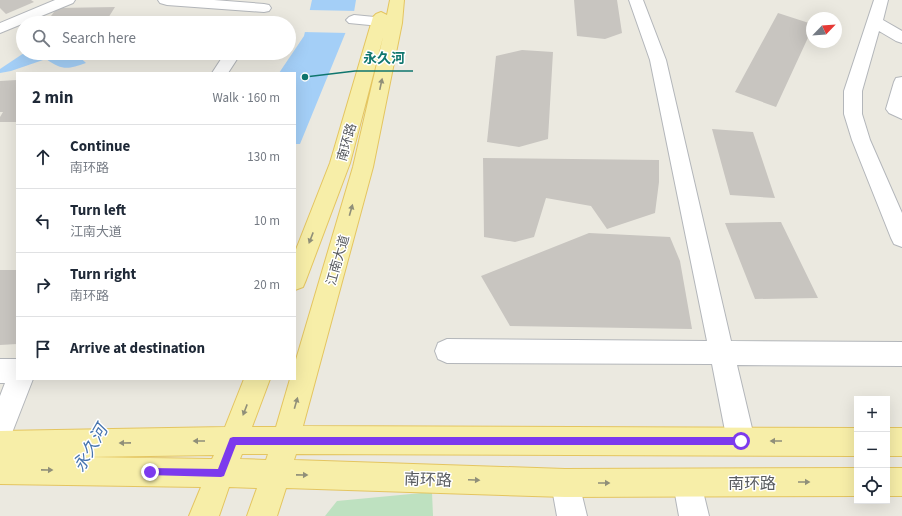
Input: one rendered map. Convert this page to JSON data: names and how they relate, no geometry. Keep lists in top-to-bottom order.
{
  "streets": {
    "main road": ["南环路", "江南大道"]
  },
  "crossings": [
    ["南环路", "江南大道"]
  ],
  "one_way": ["江南大道"],
  "water": ["永久河"],
  "places": ["永久河"],
  "north": "top right",
  "page": {
    "search": "Search here",
    "heading": ["2 min", "Walk · 160 m"],
    "list": [
      ["Continue", "南环路", "130 m"],
      ["Turn left", "江南大道", "10 m"],
      ["Turn right", "南环路", "20 m"],
      "Arrive at destination"
    ],
    "map_buttons": ["+", "−"]
  }
}
